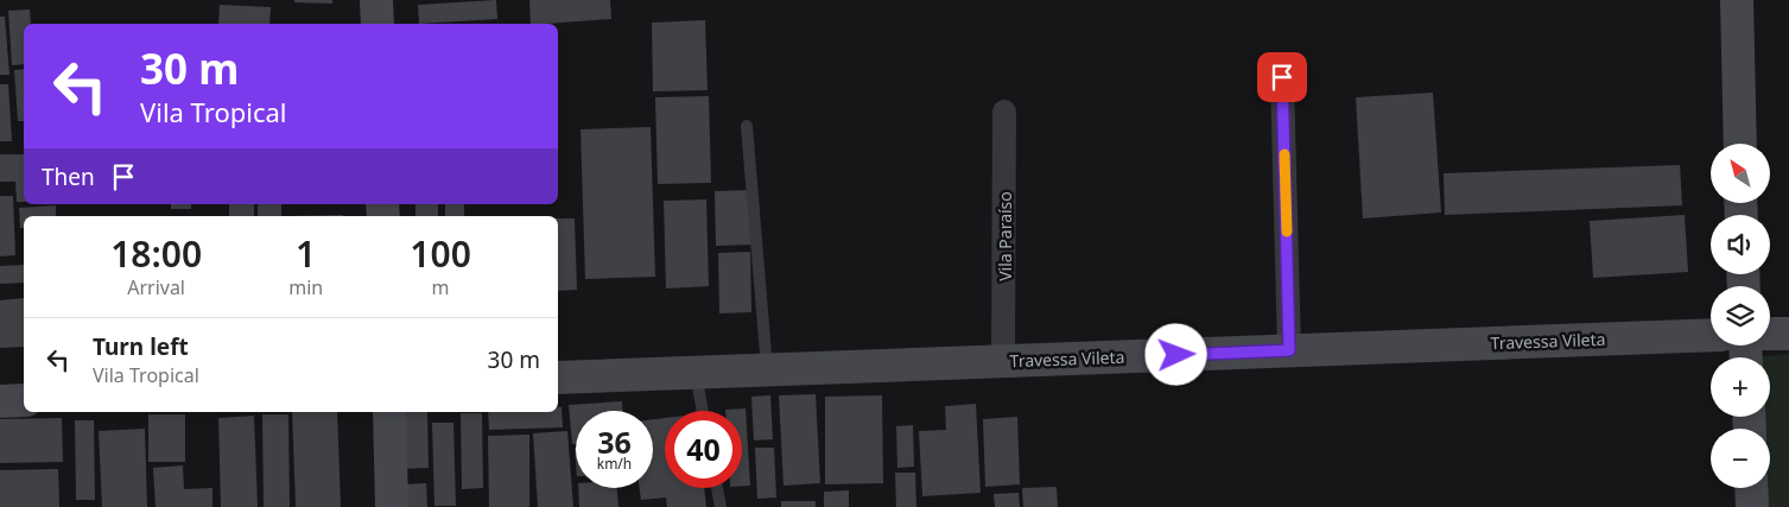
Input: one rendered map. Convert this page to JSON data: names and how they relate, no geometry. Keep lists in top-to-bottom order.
{
  "streets": {
    "street": ["Vila Paraíso", "Travessa Vileta"]
  },
  "crossings": [
    ["Vila Paraíso", "Travessa Vileta"]
  ],
  "north": "top left",
  "page": {
    "turn": ["30 m", "Vila Tropical"],
    "map_buttons": ["+", "−"],
    "then": "Then",
    "eta": [
      "18:00",
      "Arrival",
      "1",
      "min",
      "100",
      "m"
    ],
    "list": [
      {
        "name": "Turn left",
        "note": "Vila Tropical",
        "value": "30 m"
      }
    ],
    "speed": "36 km/h",
    "limit": "40"
  }
}
